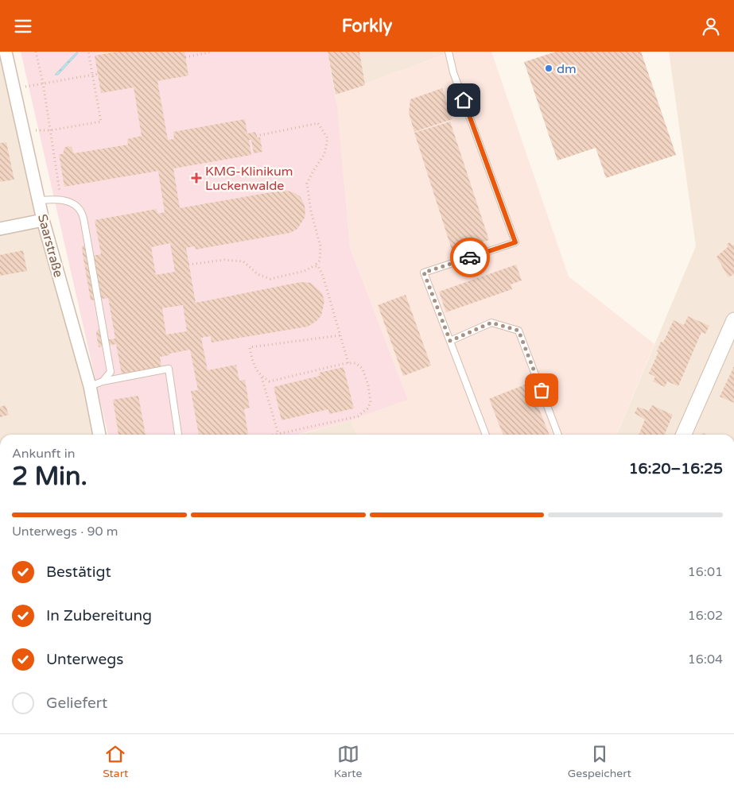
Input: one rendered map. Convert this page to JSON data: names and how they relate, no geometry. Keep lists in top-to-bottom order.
{
  "streets": {
    "street": ["Saarstraße"]
  },
  "places": {
    "other": ["dm"],
    "health": ["KMG-Klinikum Luckenwalde"]
  },
  "page": {
    "header": "Forkly",
    "heading": ["2 Min.", "Ankunft in", "16:20–16:25"],
    "bar": "Unterwegs · 90 m",
    "list": [
      ["Bestätigt", "16:01"],
      ["In Zubereitung", "16:02"],
      ["Unterwegs", "16:04"],
      "Geliefert"
    ],
    "tabs": ["Start", "Karte", "Gespeichert"]
  }
}
